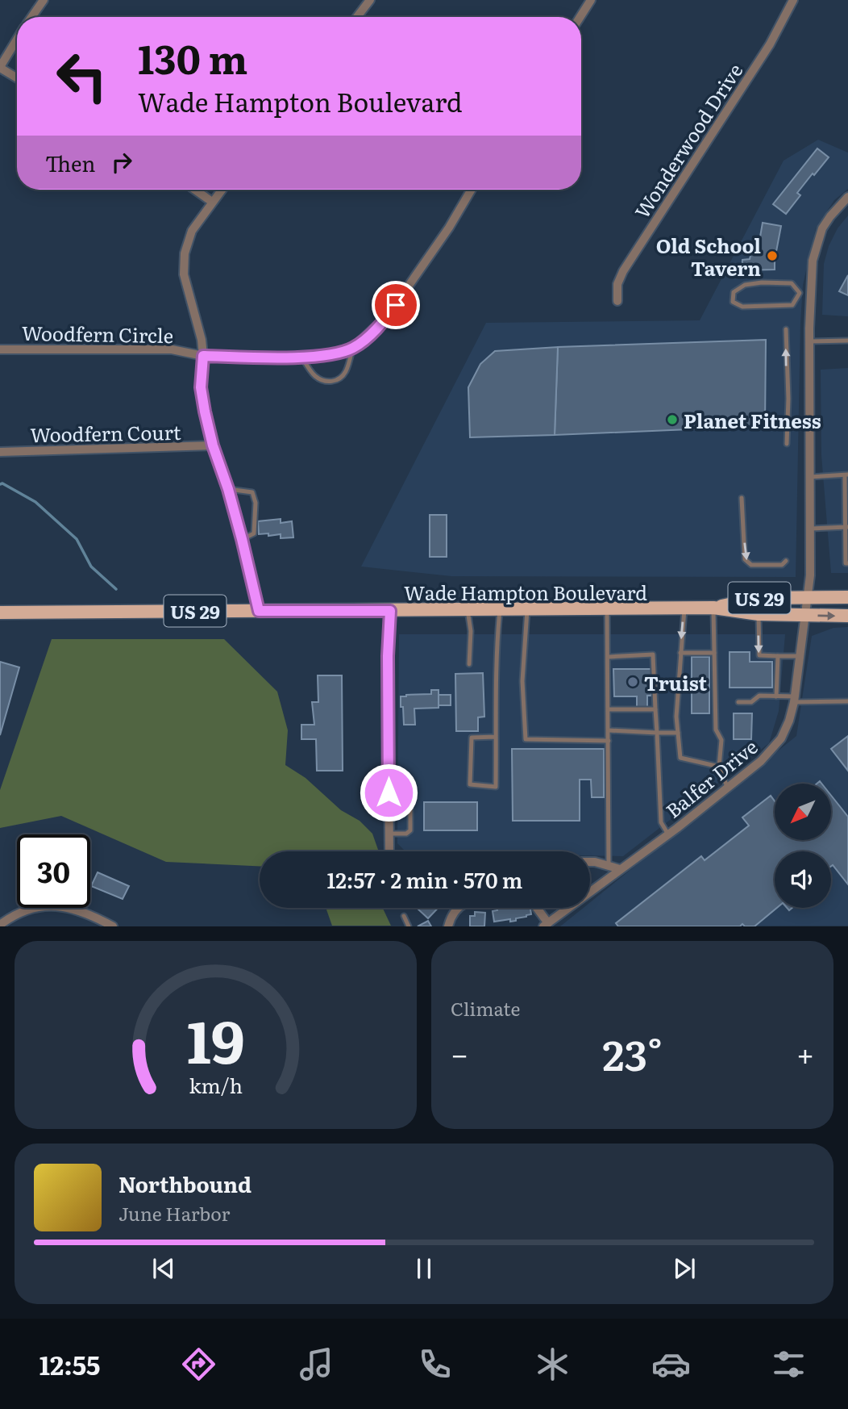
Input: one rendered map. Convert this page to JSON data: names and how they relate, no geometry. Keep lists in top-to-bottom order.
{
  "streets": {
    "main road": ["Wade Hampton Boulevard", "US 29"],
    "street": [
      "Wonderwood Drive",
      "Woodfern Circle",
      "Woodfern Court",
      "Balfer Drive"
    ]
  },
  "crossings": [
    ["Wade Hampton Boulevard", "Balfer Drive"]
  ],
  "places": ["Old School Tavern", "Planet Fitness", "Truist"],
  "north": "bottom left",
  "page": {
    "turn": ["130 m", "Wade Hampton Boulevard"],
    "then": "Then",
    "limit": "30",
    "trip": "12:57 · 2 min · 570 m",
    "tile": "Climate",
    "heat": ["−", "23°", "+"],
    "song": ["Northbound", "June Harbor"],
    "tabs": "12:55",
    "gauge": ["19", "km/h"]
  }
}
